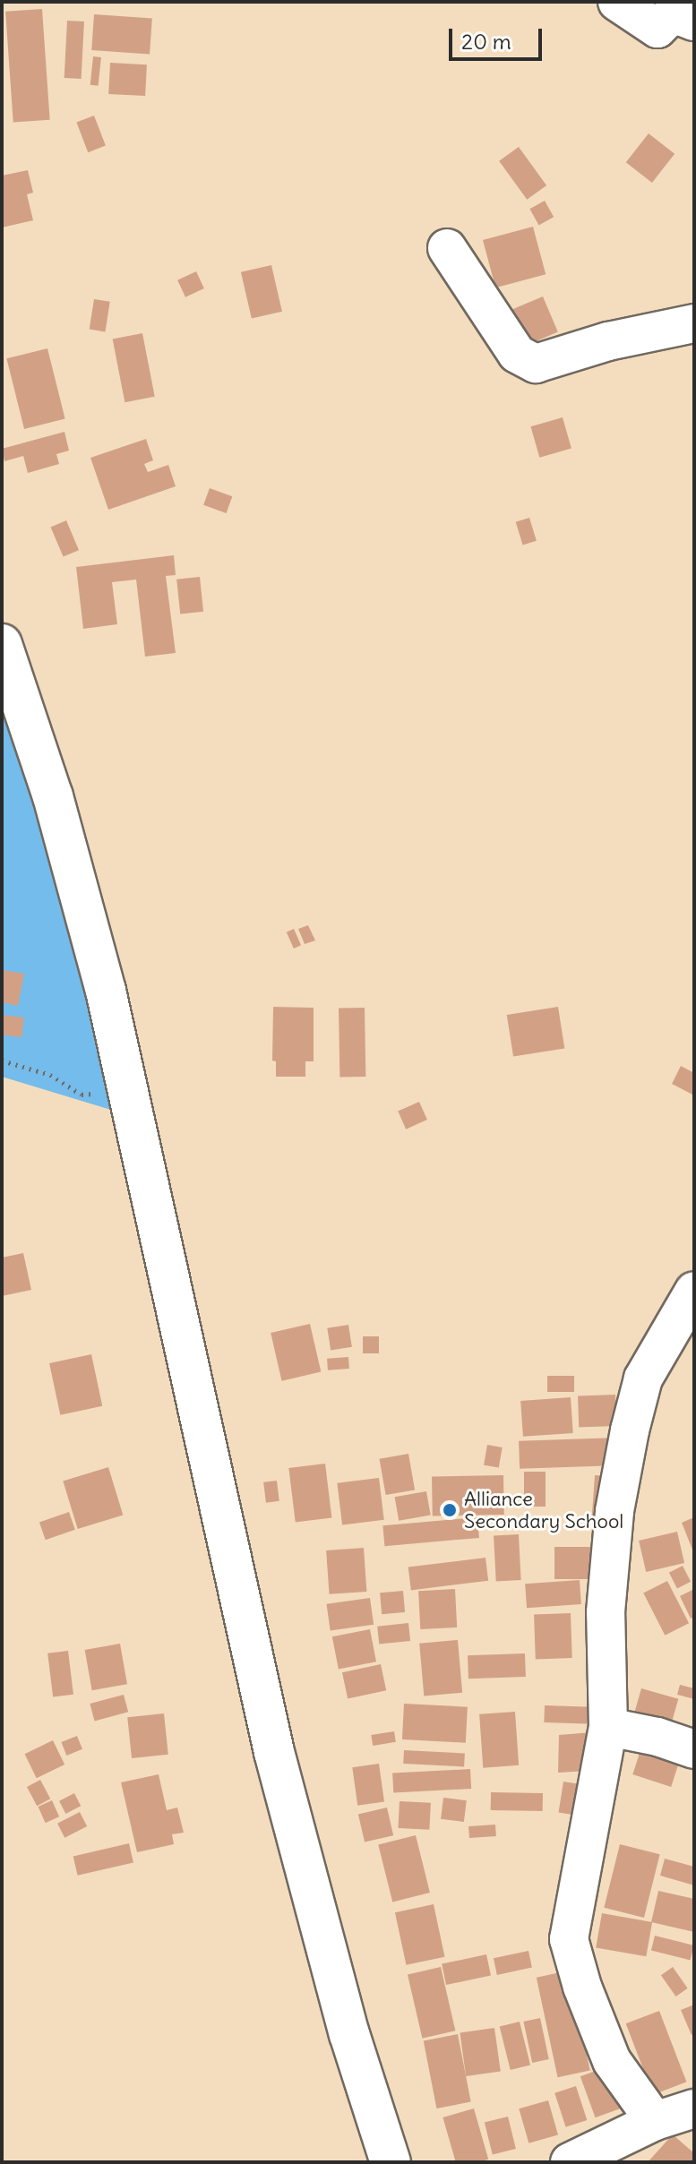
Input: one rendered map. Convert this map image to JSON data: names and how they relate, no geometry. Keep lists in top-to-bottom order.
{
  "places": ["Alliance Secondary School"],
  "scale_bar": "20 m"
}
